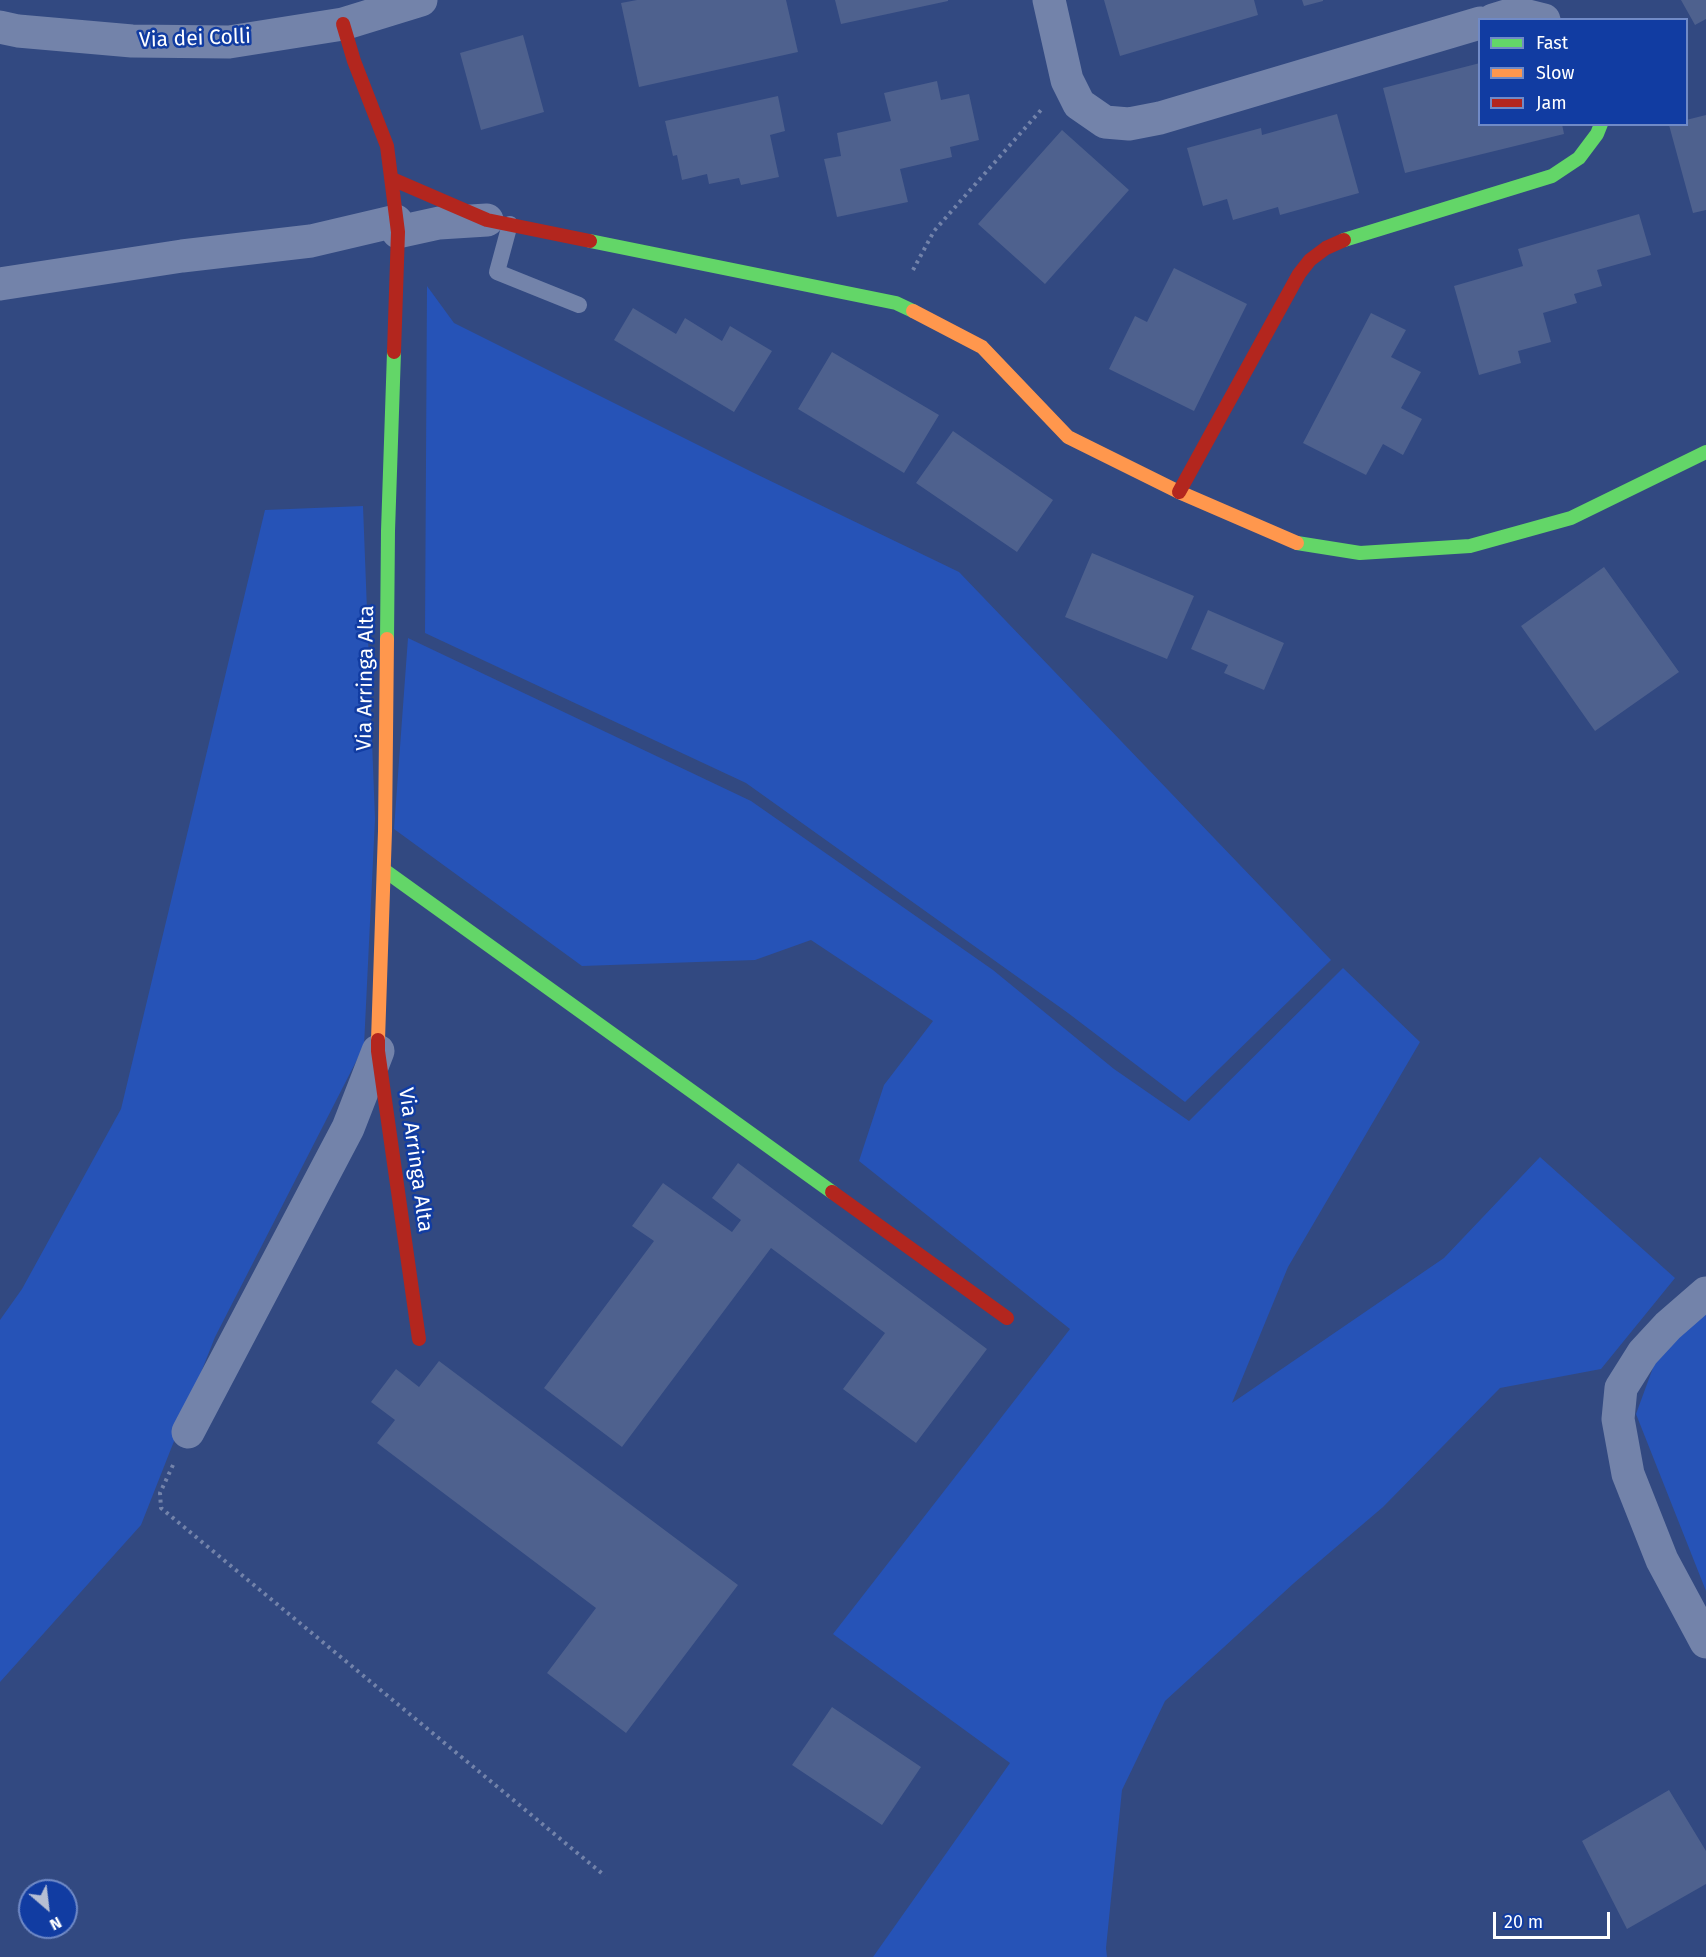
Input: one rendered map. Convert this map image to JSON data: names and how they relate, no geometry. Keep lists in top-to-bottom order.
{
  "streets": {
    "street": ["Via dei Colli", "Via Arringa Alta"]
  },
  "crossings": [
    ["Via dei Colli", "Via Arringa Alta"]
  ],
  "legend": ["Fast", "Slow", "Jam"],
  "scale_bar": "20 m",
  "north": "bottom right"
}
